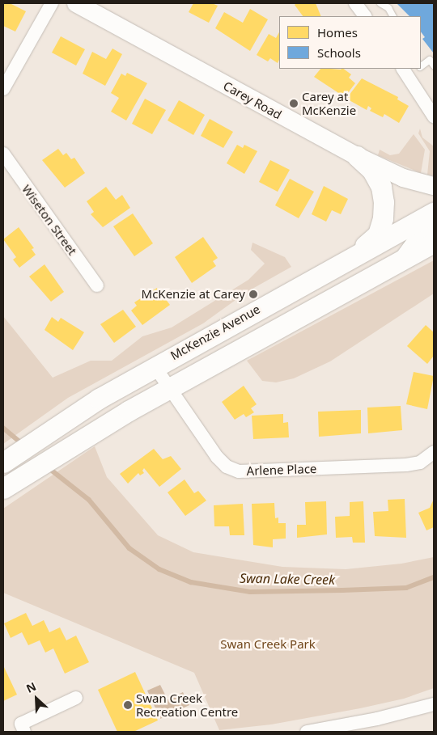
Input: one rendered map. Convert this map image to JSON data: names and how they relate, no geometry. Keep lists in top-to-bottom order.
{
  "streets": {
    "main road": ["McKenzie Avenue"],
    "street": ["Carey Road", "Wiseton Street", "Arlene Place"]
  },
  "crossings": [
    ["McKenzie Avenue", "Arlene Place"]
  ],
  "water": ["Swan Lake Creek"],
  "parks": ["Swan Creek Park"],
  "places": ["Carey at McKenzie", "McKenzie at Carey", "Swan Creek Recreation Centre"],
  "legend": ["Homes", "Schools"],
  "north": "top left"
}
